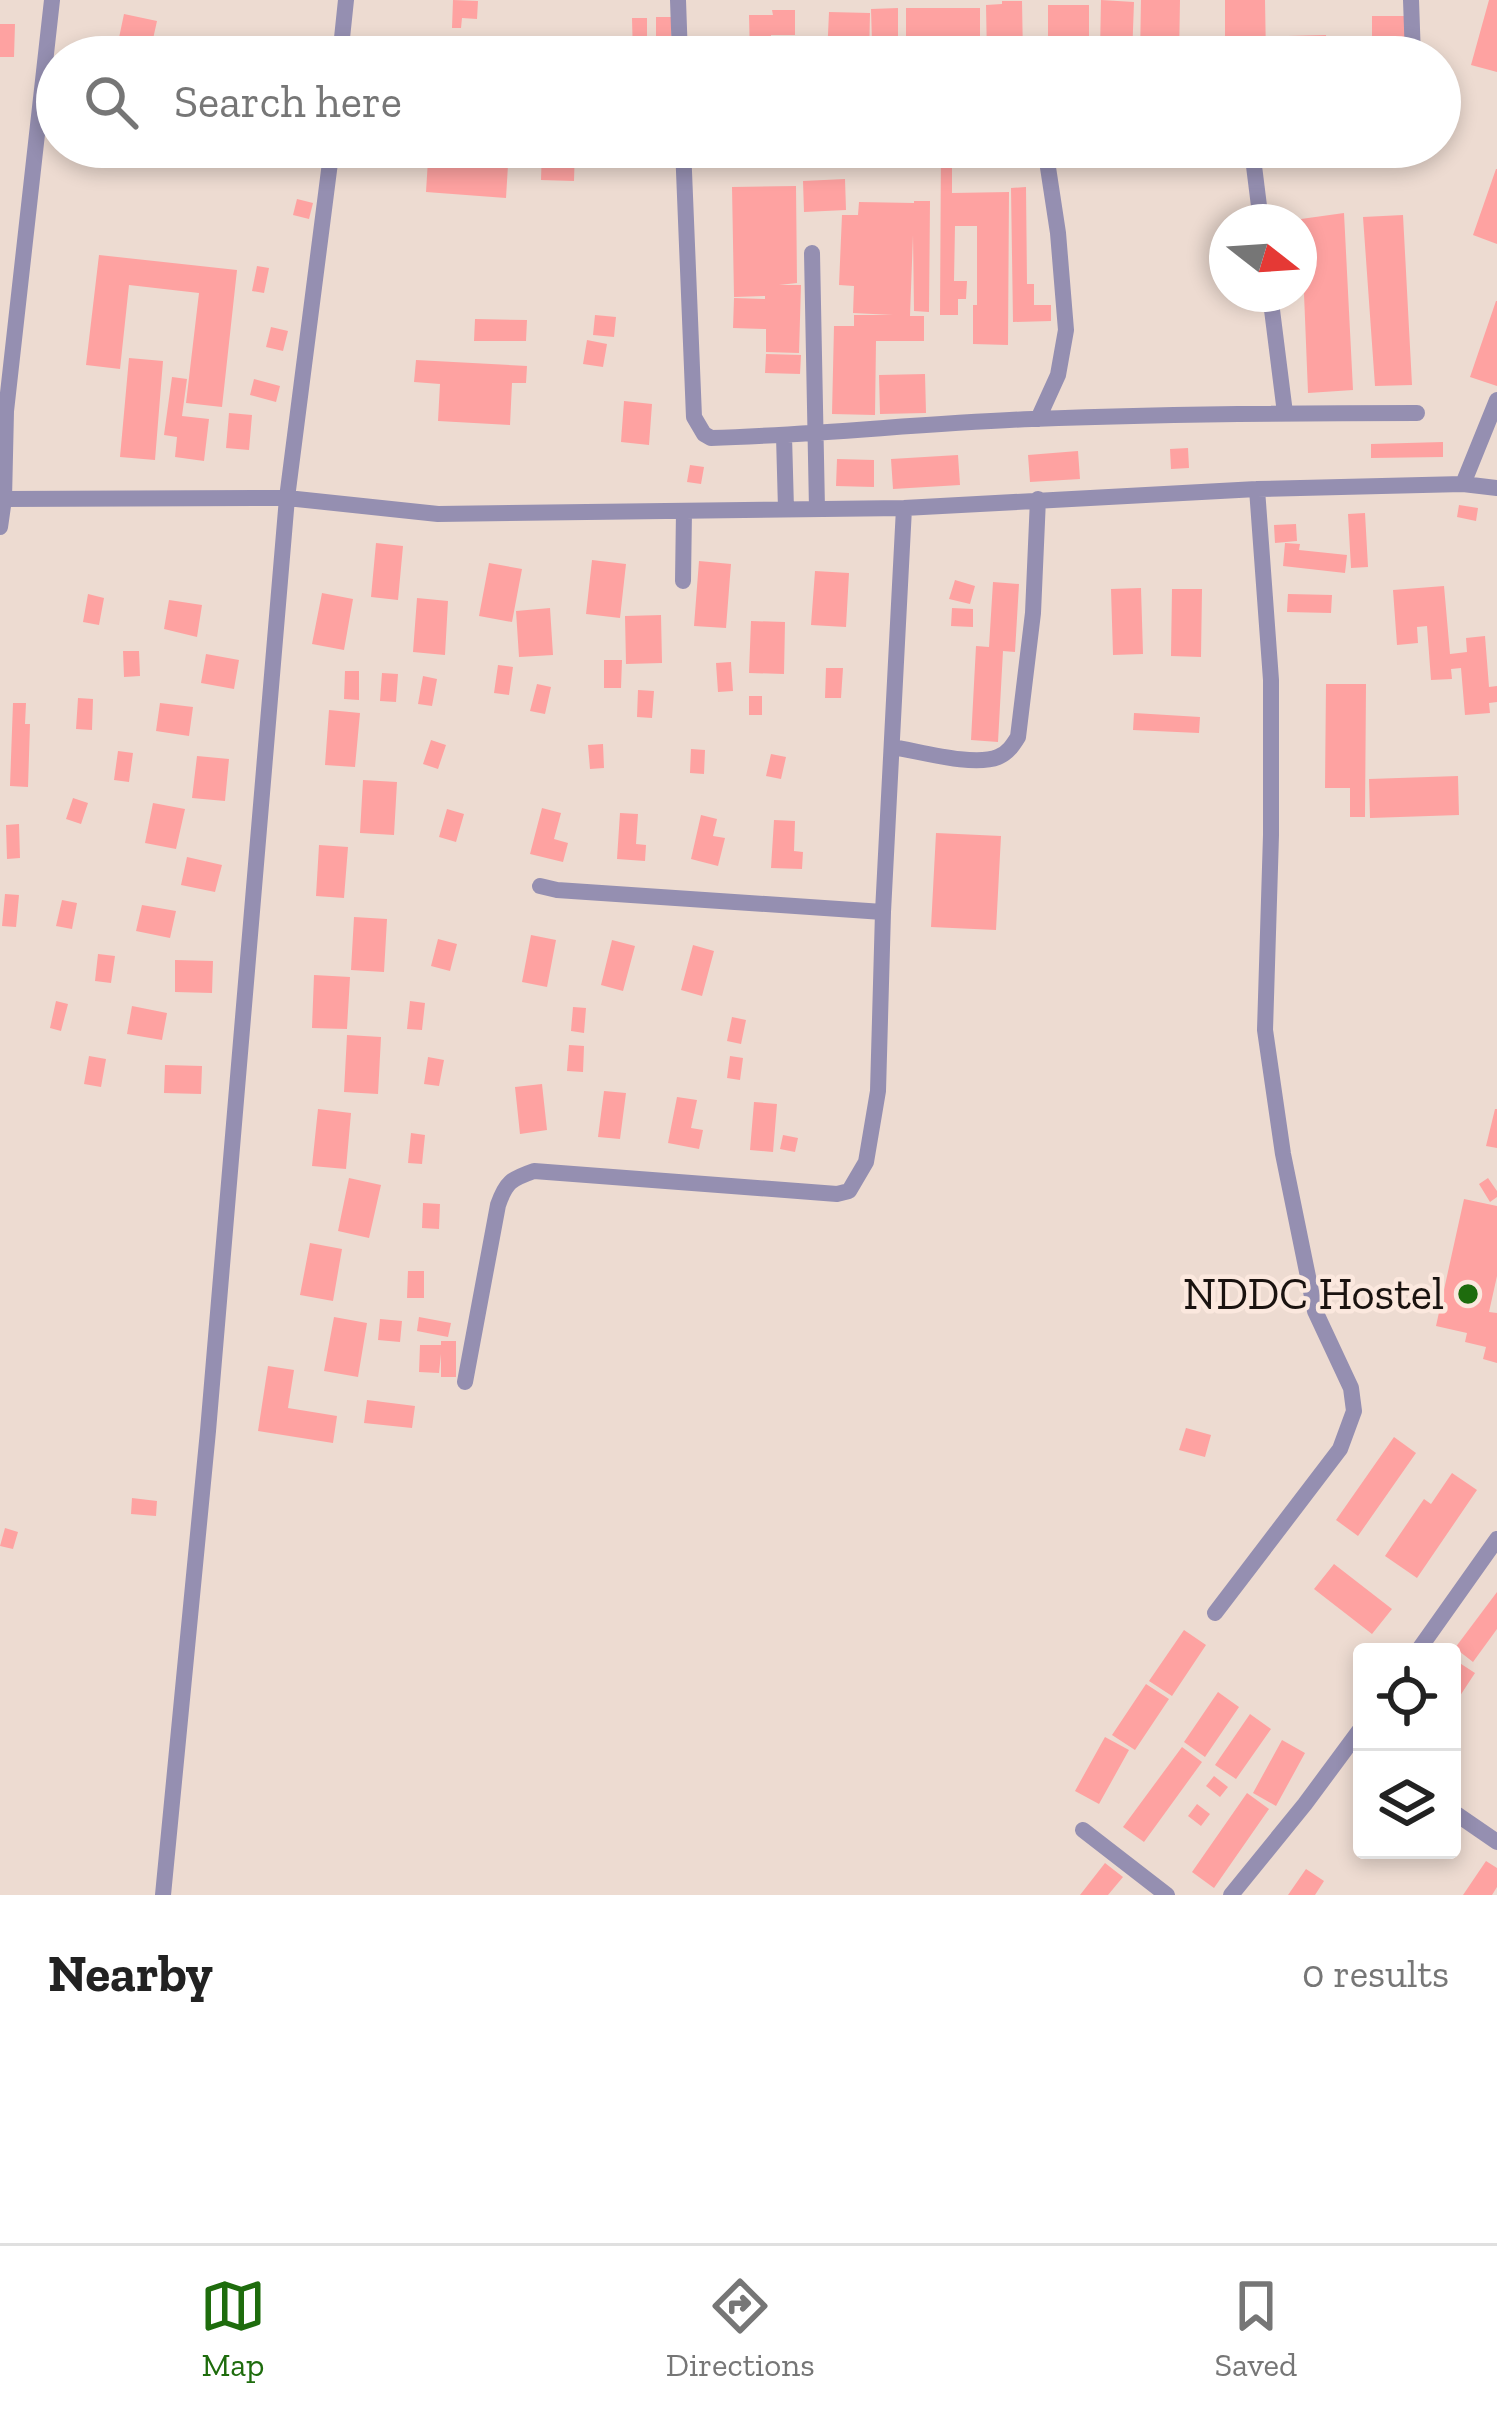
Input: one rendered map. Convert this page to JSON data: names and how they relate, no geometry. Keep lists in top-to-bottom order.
{
  "places": ["NDDC Hostel"],
  "north": "right",
  "page": {
    "search": "Search here",
    "heading": ["Nearby", "0 results"],
    "nav": ["Map", "Directions", "Saved"]
  }
}
